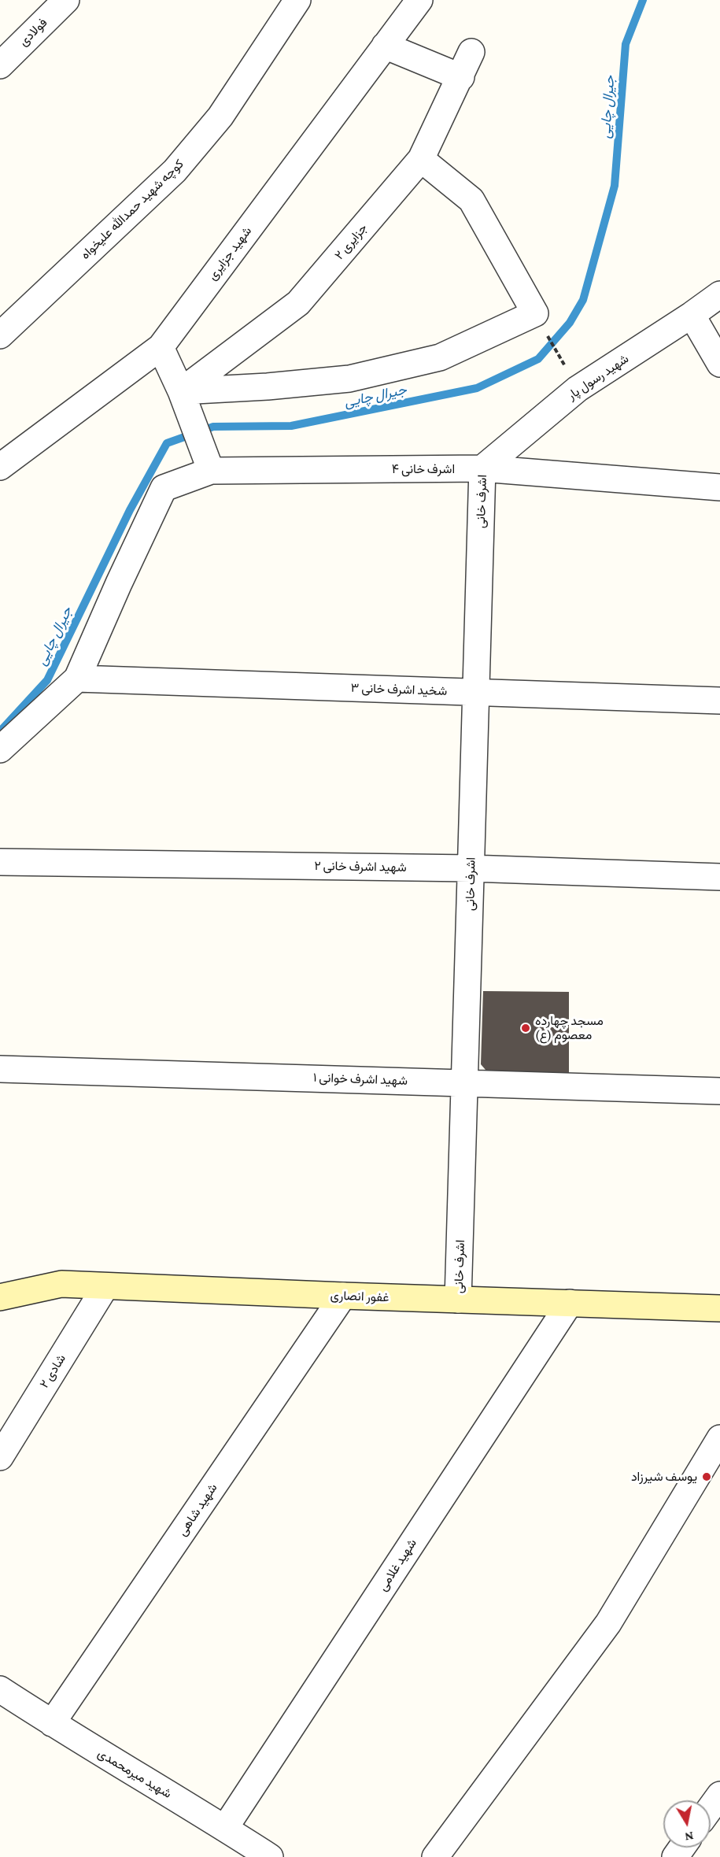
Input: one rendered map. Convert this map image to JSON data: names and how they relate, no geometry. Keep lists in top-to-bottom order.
{
  "streets": {
    "street": [
      "فولادی",
      "کوچه شهید حمدالله علیخواه",
      "جزایری ۲",
      "شهید جزایری",
      "شهید رسول پار",
      "اشرف خانی ۴",
      "اشرف خانی",
      "شخید اشرف خانی ۳",
      "شهید اشرف خانی ۲",
      "شهید اشرف خوانی ۱",
      "غفور انصاری",
      "شادی ۲",
      "شهید شاهی",
      "شهید غلامی",
      "شهید میرمحمدی"
    ]
  },
  "crossings": [
    ["شهید رسول پار", "اشرف خانی ۴"],
    ["شهید رسول پار", "اشرف خانی"],
    ["اشرف خانی ۴", "اشرف خانی"],
    ["اشرف خانی ۴", "شخید اشرف خانی ۳"],
    ["اشرف خانی", "شخید اشرف خانی ۳"],
    ["اشرف خانی", "شهید اشرف خانی ۲"],
    ["اشرف خانی", "شهید اشرف خوانی ۱"],
    ["اشرف خانی", "غفور انصاری"],
    ["غفور انصاری", "شادی ۲"],
    ["غفور انصاری", "شهید شاهی"],
    ["غفور انصاری", "شهید غلامی"],
    ["شهید شاهی", "شهید میرمحمدی"],
    ["شهید غلامی", "شهید میرمحمدی"]
  ],
  "water": ["جیرال چایی"],
  "places": ["مسجد چهارده معصوم (ع)", "یوسف شیرزاد"],
  "north": "bottom"
}
